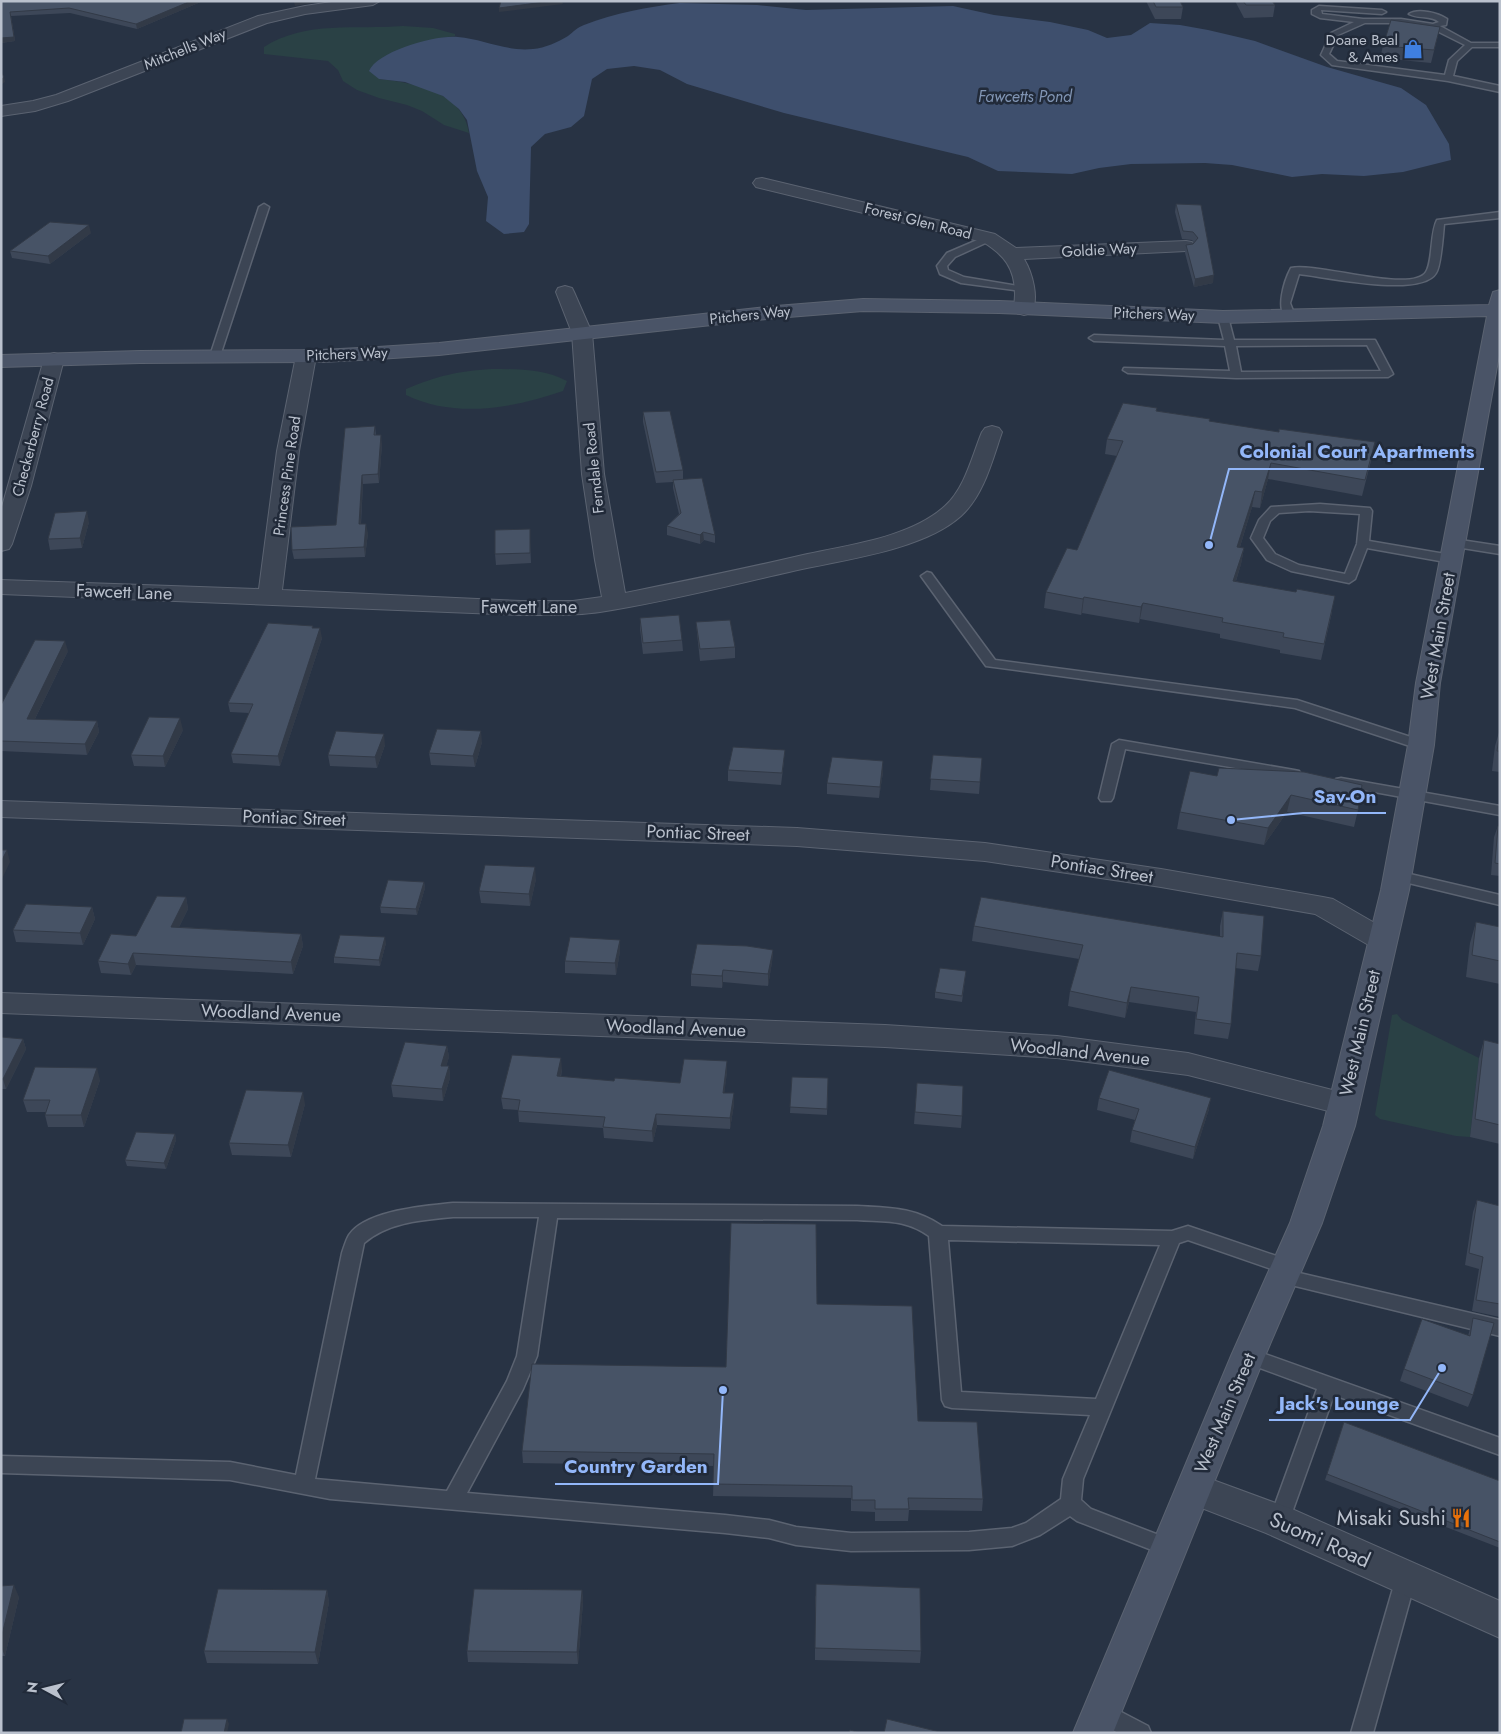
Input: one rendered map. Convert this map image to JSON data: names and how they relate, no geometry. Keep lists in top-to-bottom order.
{
  "streets": {
    "main road": ["Pitchers Way", "West Main Street"],
    "street": [
      "Mitchells Way",
      "Forest Glen Road",
      "Goldie Way",
      "Checkerberry Road",
      "Ferndale Road",
      "Princess Pine Road",
      "Fawcett Lane",
      "Pontiac Street",
      "Woodland Avenue",
      "Suomi Road"
    ]
  },
  "crossings": [
    ["Forest Glen Road", "Goldie Way"],
    ["Pitchers Way", "Checkerberry Road"],
    ["Pitchers Way", "Ferndale Road"],
    ["Pitchers Way", "Princess Pine Road"],
    ["Pitchers Way", "West Main Street"],
    ["Ferndale Road", "Fawcett Lane"],
    ["Princess Pine Road", "Fawcett Lane"],
    ["West Main Street", "Pontiac Street"],
    ["West Main Street", "Woodland Avenue"],
    ["West Main Street", "Suomi Road"]
  ],
  "water": ["Fawcetts Pond"],
  "places": {
    "shop": ["Doane Beal & Ames"],
    "other": [
      "Colonial Court Apartments",
      "Sav-On",
      "Jack's Lounge",
      "Country Garden"
    ],
    "restaurant": ["Misaki Sushi"]
  },
  "north": "left"
}
